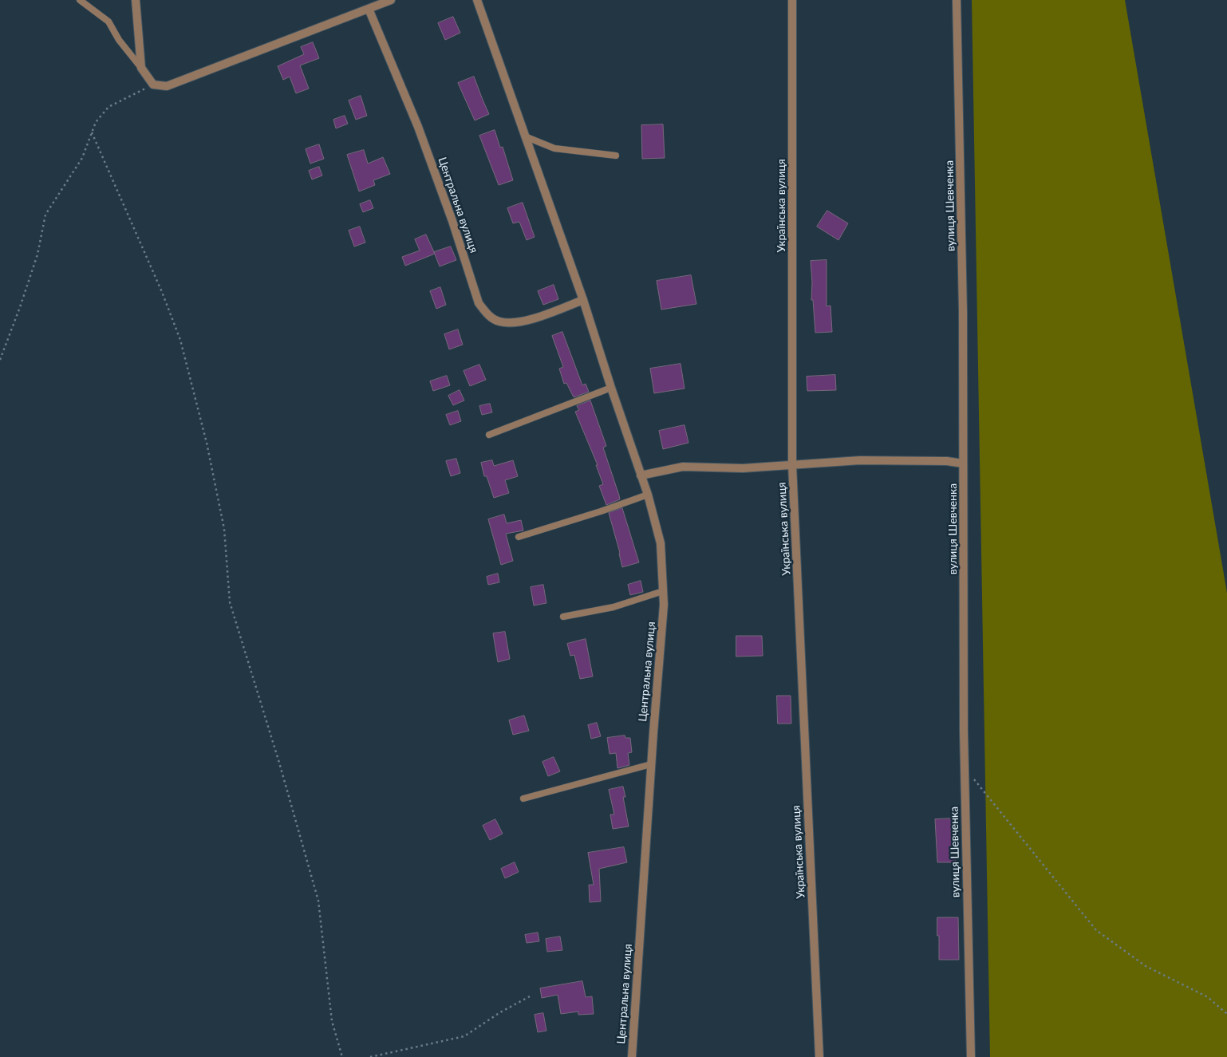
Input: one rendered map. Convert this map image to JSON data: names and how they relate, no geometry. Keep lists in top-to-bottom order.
{
  "streets": {
    "street": ["Центральна вулиця", "Українська вулиця", "вулиця Шевченка"]
  }
}
